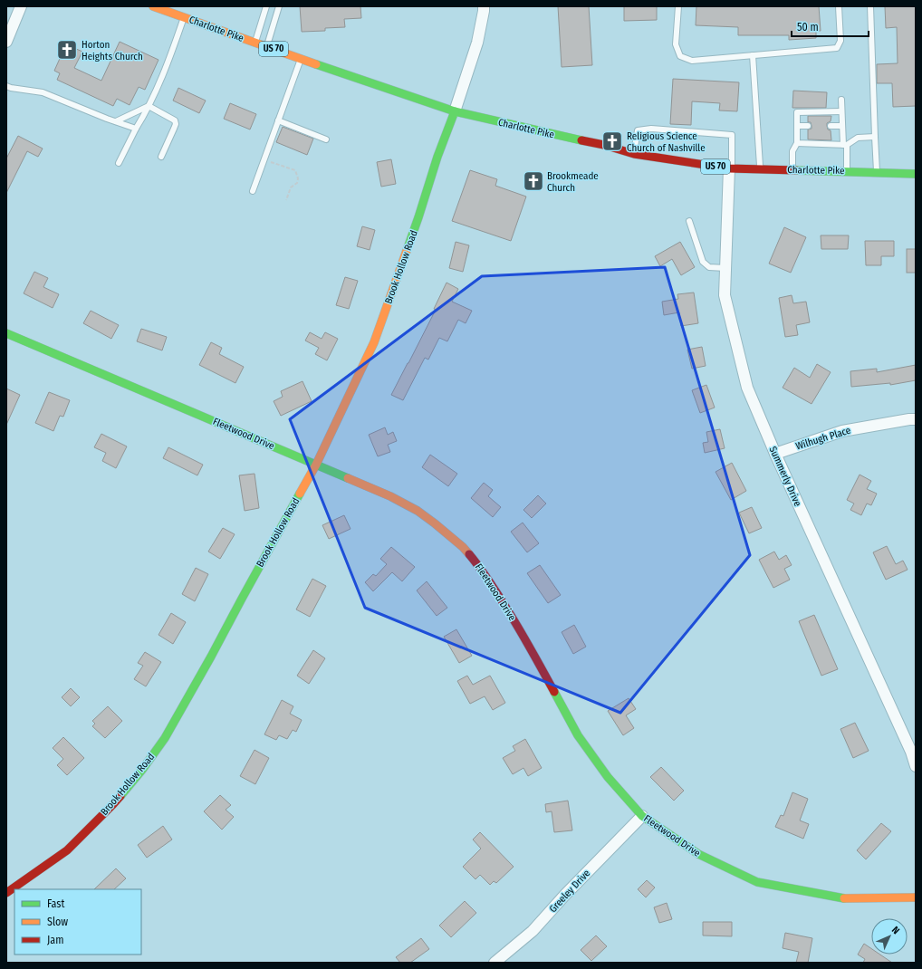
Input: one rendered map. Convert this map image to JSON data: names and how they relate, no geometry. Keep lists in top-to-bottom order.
{
  "streets": {
    "street": [
      "Charlotte Pike",
      "US 70",
      "Brook Hollow Road",
      "Fleetwood Drive",
      "Wilhugh Place",
      "Summerly Drive",
      "Greeley Drive"
    ]
  },
  "crossings": [
    ["Charlotte Pike", "Brook Hollow Road"],
    ["Charlotte Pike", "Summerly Drive"],
    ["Brook Hollow Road", "Fleetwood Drive"],
    ["Fleetwood Drive", "Greeley Drive"],
    ["Wilhugh Place", "Summerly Drive"]
  ],
  "places": {
    "church": ["Horton Heights Church", "Religious Science Church of Nashville", "Brookmeade Church"]
  },
  "legend": ["Fast", "Slow", "Jam"],
  "scale_bar": "50 m",
  "north": "top right"
}
